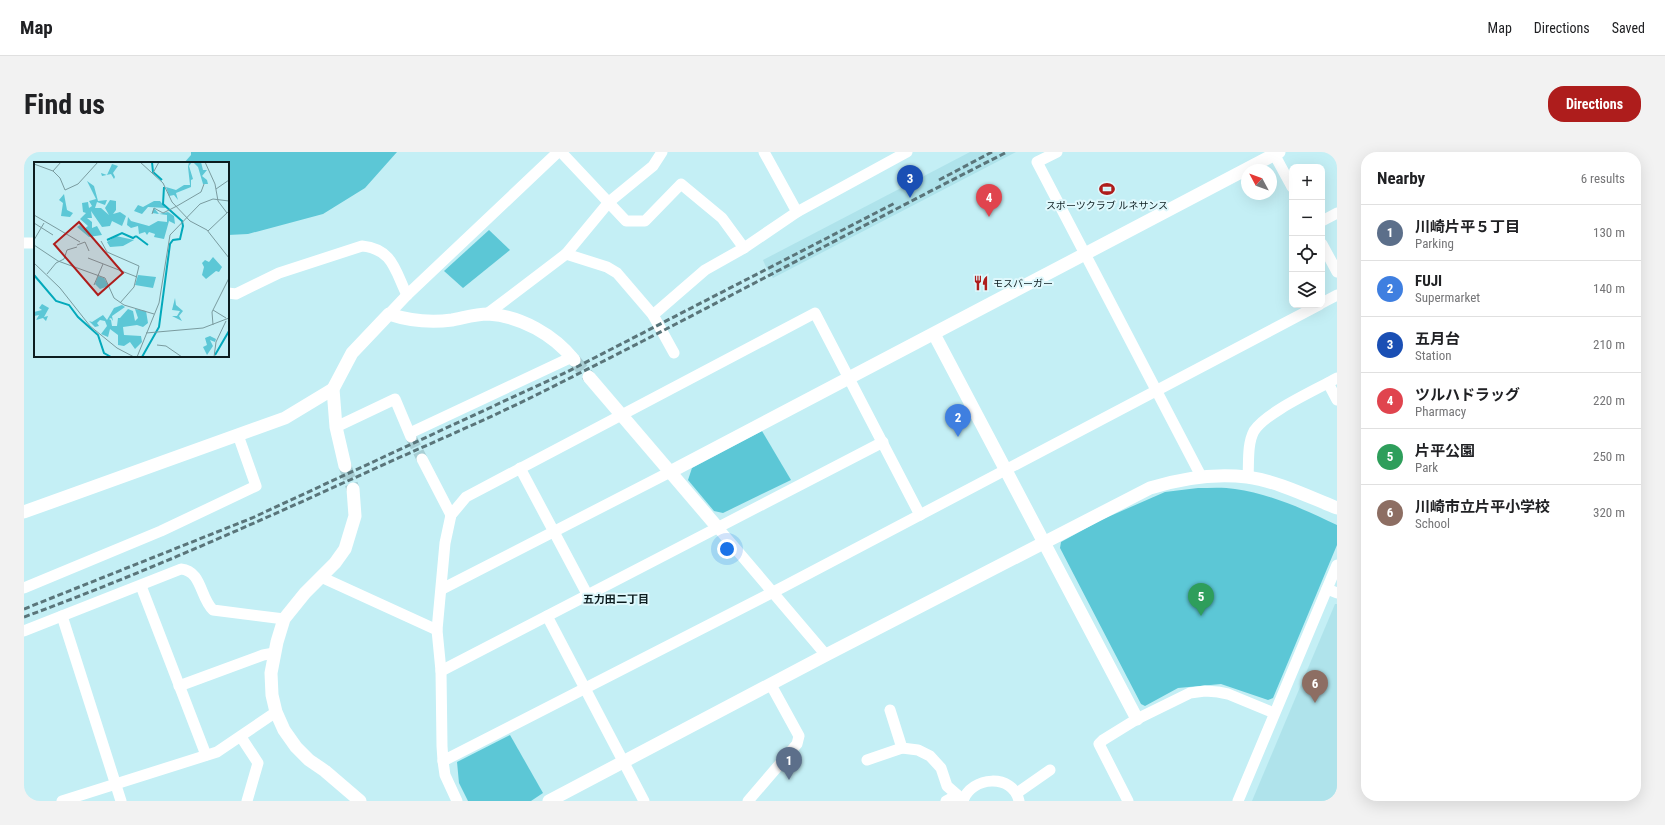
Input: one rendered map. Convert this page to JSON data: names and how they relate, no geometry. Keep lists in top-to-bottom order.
{
  "districts": ["五力田二丁目"],
  "places": {
    "sports": ["スポーツクラブ ルネサンス"],
    "restaurant": ["モスバーガー"]
  },
  "north": "top left",
  "page": {
    "header": "Map",
    "nav": ["Map", "Directions", "Saved"],
    "buttons": "Directions",
    "title": "Find us",
    "heading": ["Nearby", "6 results"],
    "map_buttons": ["+", "−"],
    "pins": [
      "3",
      "4",
      "2",
      "5",
      "6",
      "1"
    ],
    "list": [
      {
        "mark": "1",
        "name": "川崎片平５丁目",
        "note": "Parking",
        "value": "130 m"
      },
      {
        "mark": "2",
        "name": "FUJI",
        "note": "Supermarket",
        "value": "140 m"
      },
      {
        "mark": "3",
        "name": "五月台",
        "note": "Station",
        "value": "210 m"
      },
      {
        "mark": "4",
        "name": "ツルハドラッグ",
        "note": "Pharmacy",
        "value": "220 m"
      },
      {
        "mark": "5",
        "name": "片平公園",
        "note": "Park",
        "value": "250 m"
      },
      {
        "mark": "6",
        "name": "川崎市立片平小学校",
        "note": "School",
        "value": "320 m"
      }
    ]
  }
}
